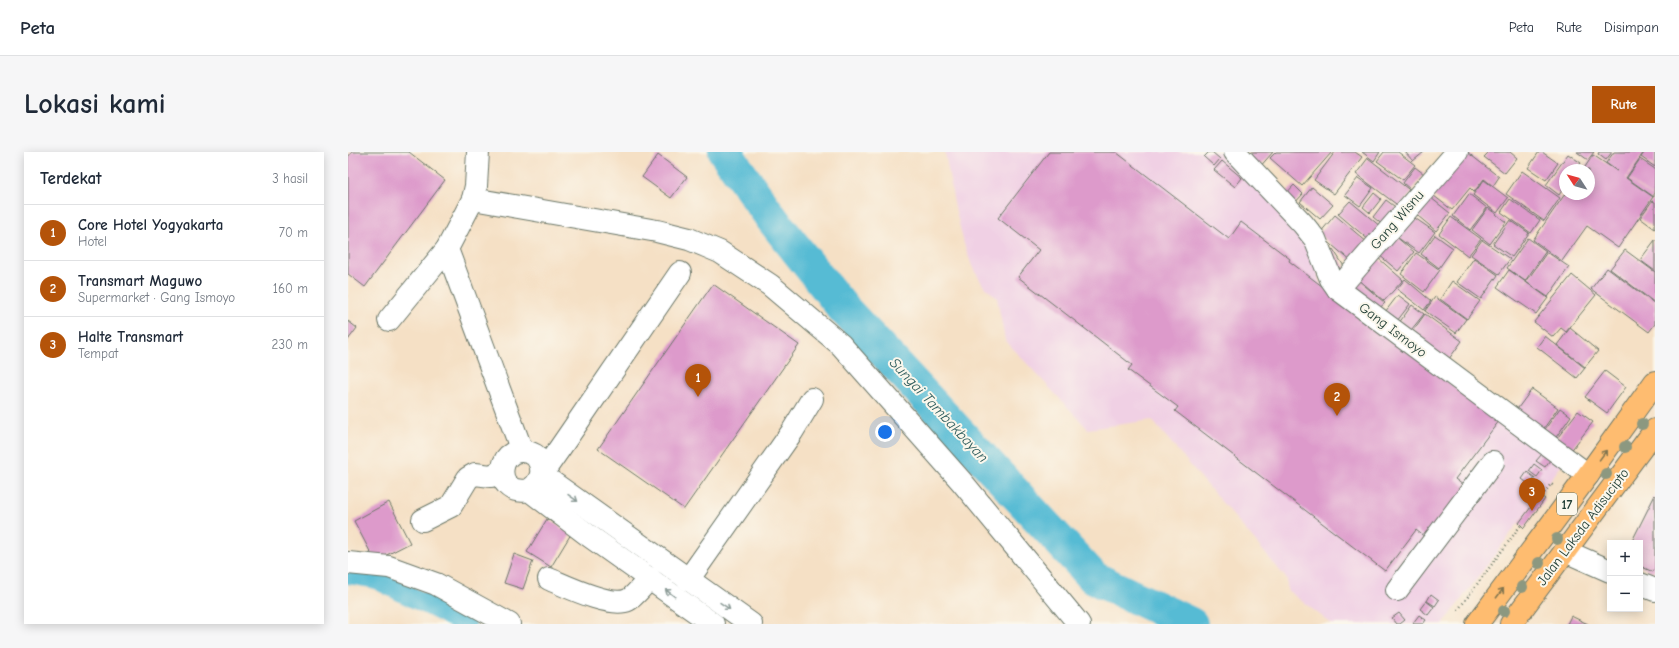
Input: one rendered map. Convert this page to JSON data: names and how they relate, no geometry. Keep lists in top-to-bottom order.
{
  "streets": {
    "highway": ["17", "Jalan Laksda Adisucipto"],
    "street": ["Gang Wisnu", "Gang Ismoyo"]
  },
  "crossings": [
    ["Gang Wisnu", "Gang Ismoyo"],
    ["Gang Ismoyo", "Jalan Laksda Adisucipto"]
  ],
  "water": ["Sungai Tambakbayan"],
  "north": "top left",
  "page": {
    "header": "Peta",
    "nav": ["Peta", "Rute", "Disimpan"],
    "buttons": "Rute",
    "title": "Lokasi kami",
    "heading": ["Terdekat", "3 hasil"],
    "list": [
      {
        "mark": "1",
        "name": "Core Hotel Yogyakarta",
        "note": "Hotel",
        "value": "70 m"
      },
      {
        "mark": "2",
        "name": "Transmart Maguwo",
        "note": "Supermarket · Gang Ismoyo",
        "value": "160 m"
      },
      {
        "mark": "3",
        "name": "Halte Transmart",
        "note": "Tempat",
        "value": "230 m"
      }
    ],
    "pins": ["1", "2", "3"],
    "map_buttons": ["+", "−"]
  }
}
